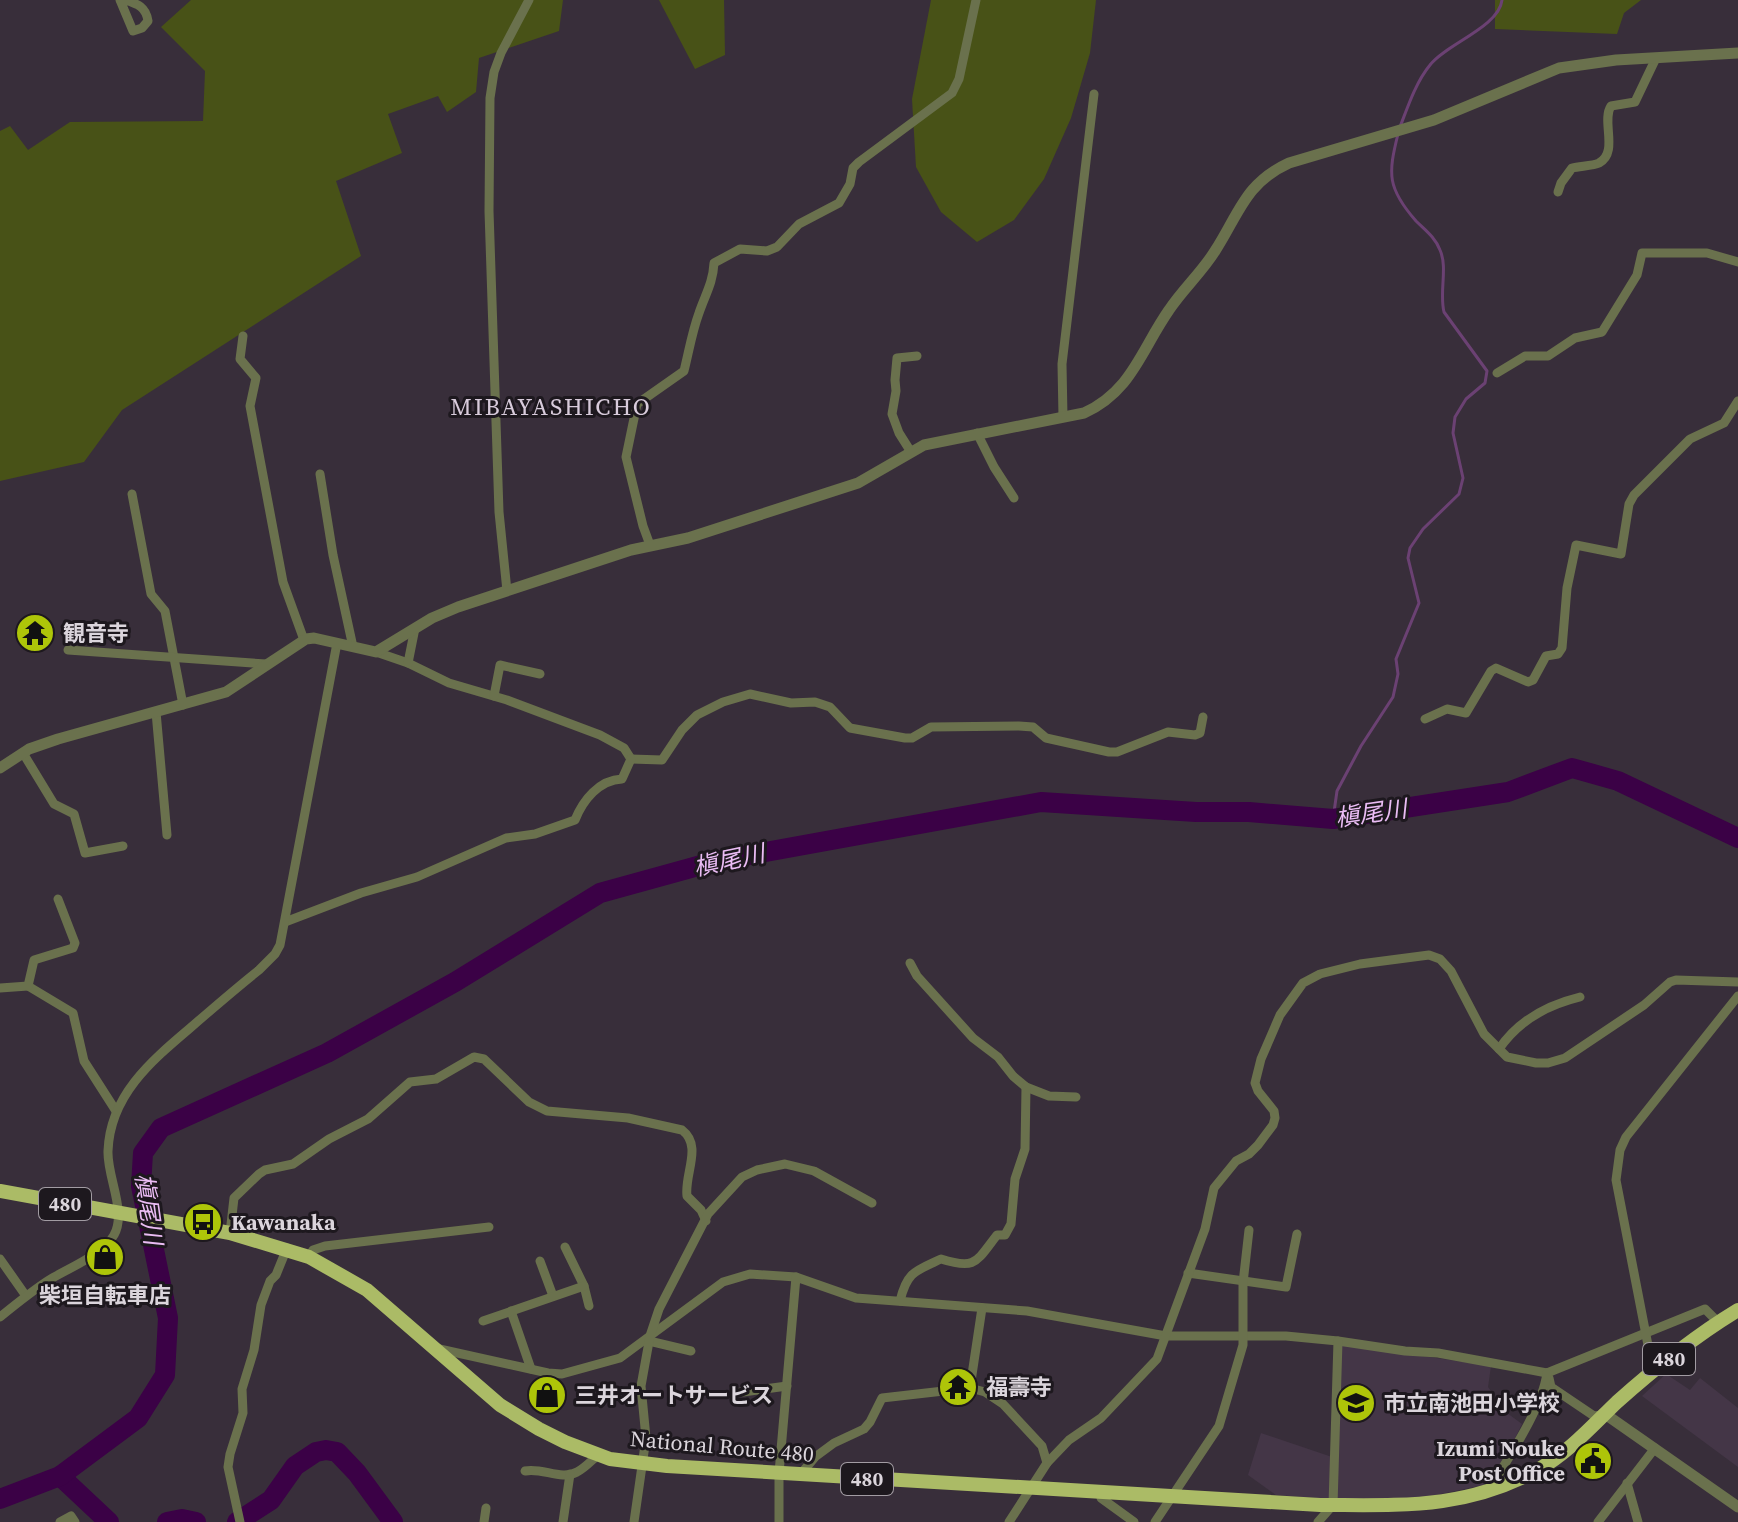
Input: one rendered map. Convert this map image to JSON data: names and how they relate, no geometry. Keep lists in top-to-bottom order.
{
  "streets": {
    "highway": ["480", "National Route 480"]
  },
  "districts": ["MIBAYASHICHO"],
  "water": ["槇尾川"],
  "places": {
    "temple": ["観音寺", "福壽寺"],
    "bus stop": ["Kawanaka"],
    "shop": ["柴垣自転車店", "三井オートサービス"],
    "school or university": ["市立南池田小学校"],
    "public building": ["Izumi Nouke Post Office"]
  }
}
